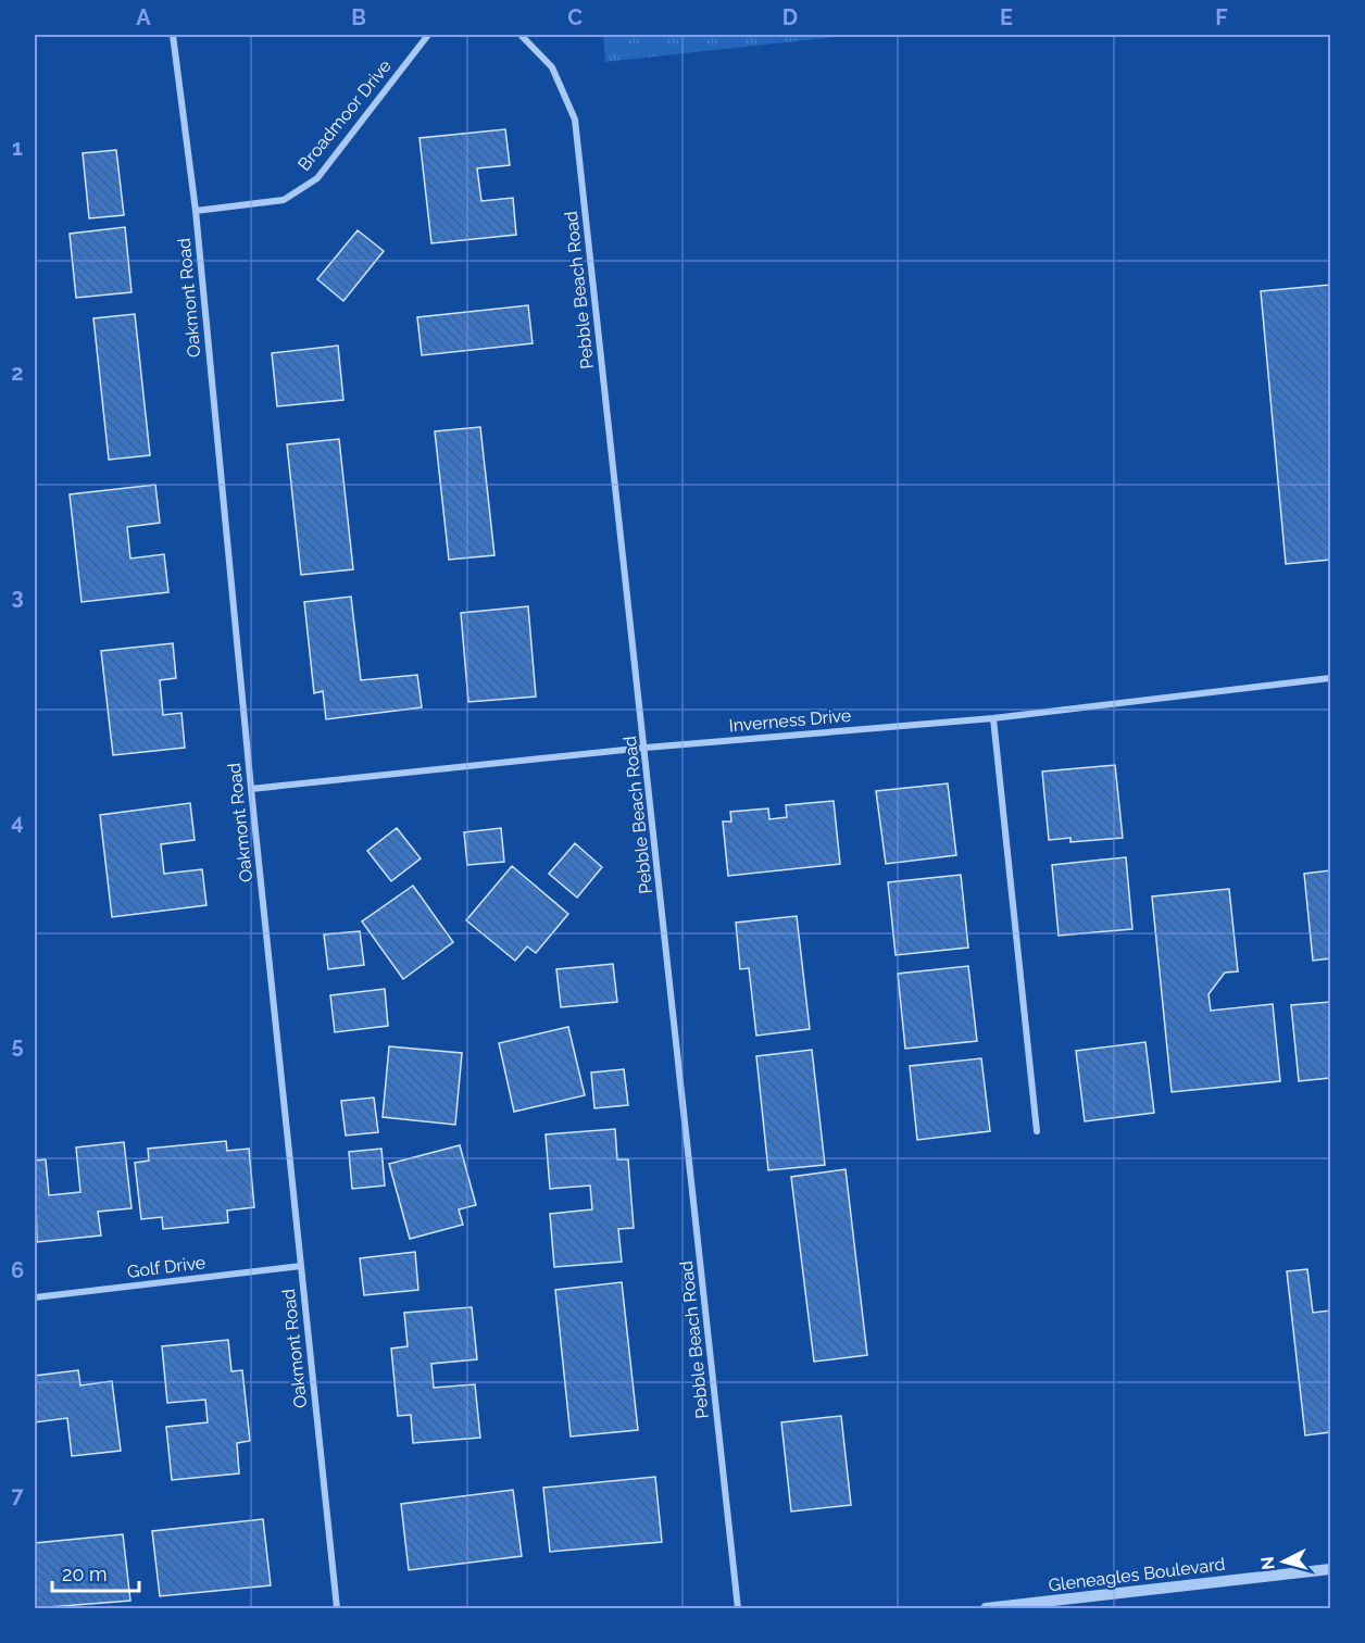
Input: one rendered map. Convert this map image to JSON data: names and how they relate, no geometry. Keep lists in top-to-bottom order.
{
  "streets": {
    "street": [
      "Broadmoor Drive",
      "Pebble Beach Road",
      "Oakmont Road",
      "Inverness Drive",
      "Golf Drive",
      "Gleneagles Boulevard"
    ]
  },
  "crossings": [
    ["Broadmoor Drive", "Oakmont Road"],
    ["Pebble Beach Road", "Inverness Drive"],
    ["Oakmont Road", "Inverness Drive"],
    ["Oakmont Road", "Golf Drive"]
  ],
  "scale_bar": "20 m",
  "north": "left",
  "grid": {
    "columns": [
      "A",
      "B",
      "C",
      "D",
      "E",
      "F"
    ],
    "rows": [
      "1",
      "2",
      "3",
      "4",
      "5",
      "6",
      "7"
    ]
  }
}
